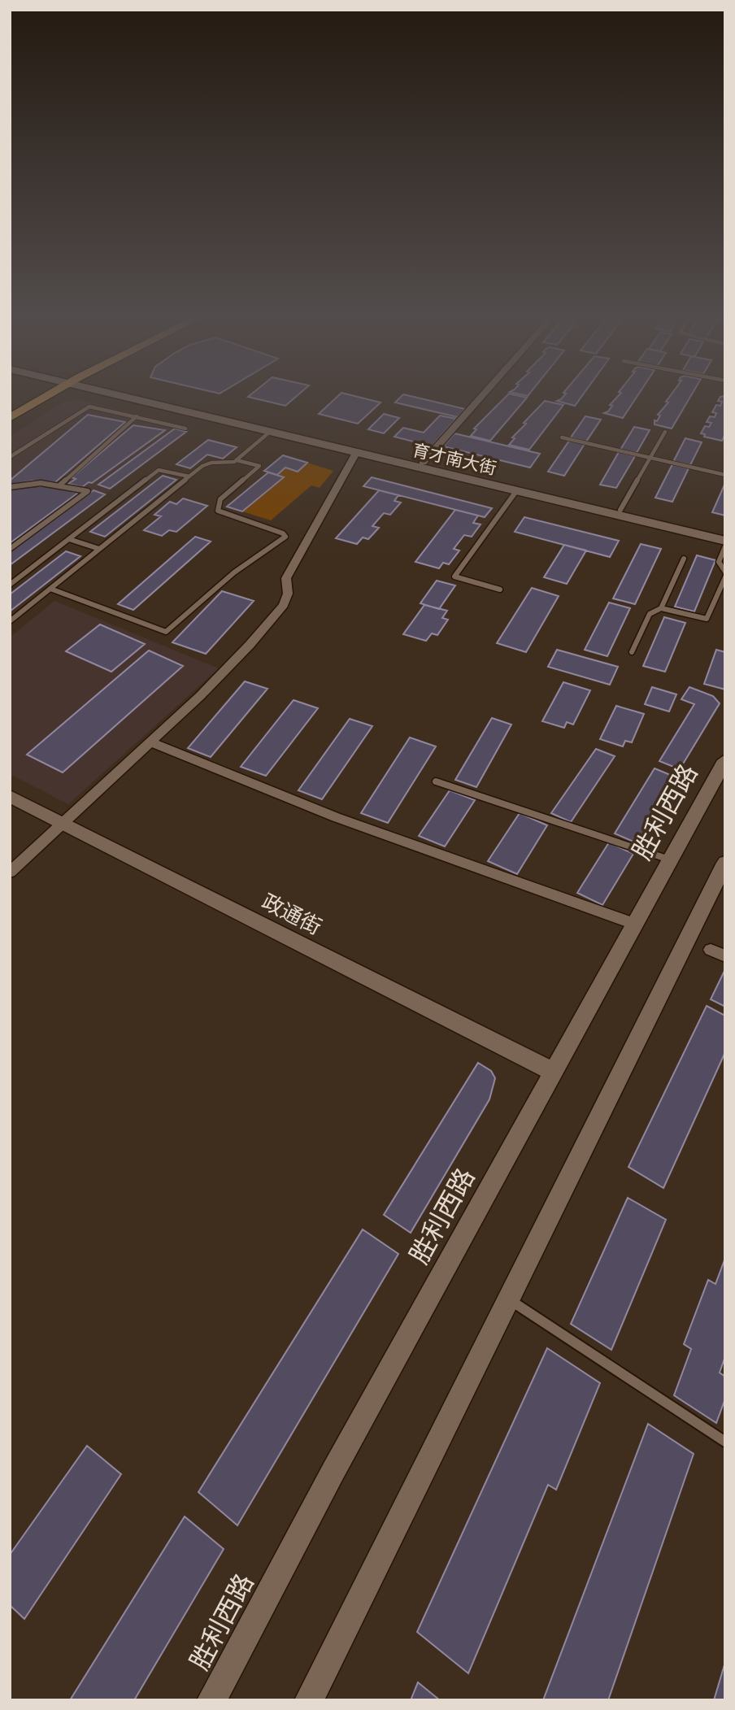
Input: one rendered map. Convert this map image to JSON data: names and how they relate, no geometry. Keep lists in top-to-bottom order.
{
  "streets": {
    "main road": ["育才南大街", "胜利西路", "政通街"]
  },
  "crossings": [
    ["胜利西路", "政通街"]
  ]
}
